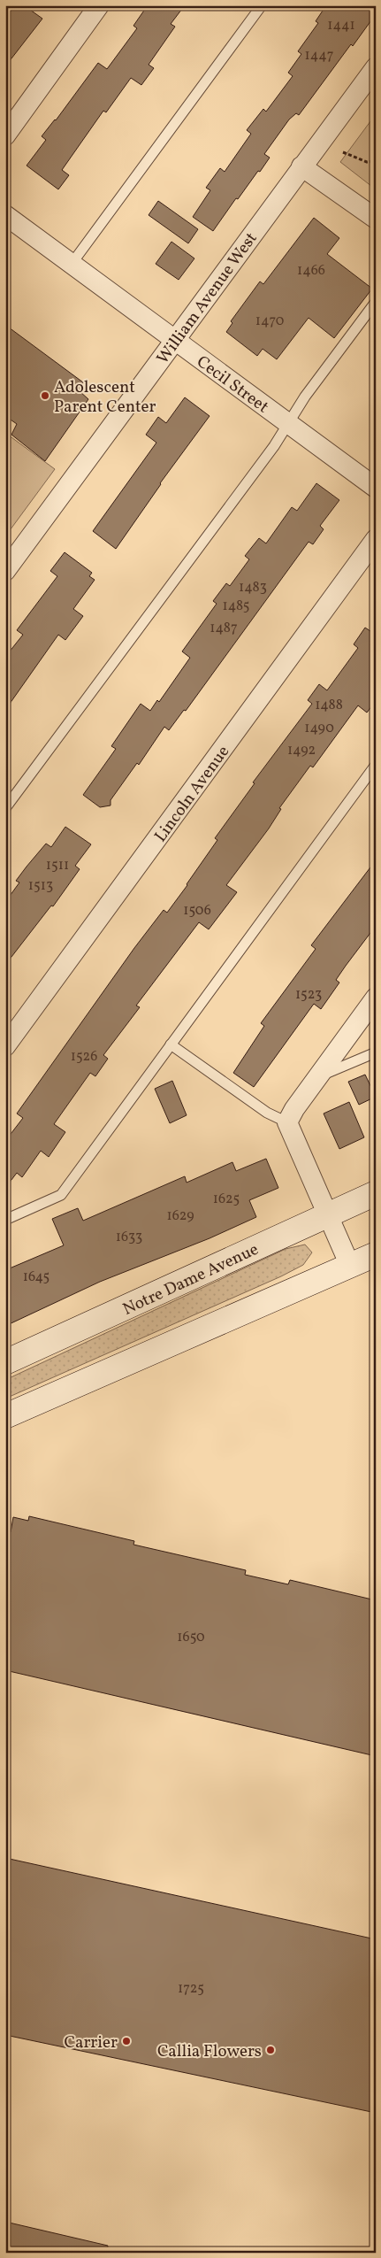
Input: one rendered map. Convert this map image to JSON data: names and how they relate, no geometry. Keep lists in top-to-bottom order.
{
  "streets": {
    "main road": ["Notre Dame Avenue"],
    "street": ["William Avenue West", "Cecil Street", "Lincoln Avenue"]
  },
  "crossings": [
    ["William Avenue West", "Cecil Street"]
  ],
  "places": ["Adolescent Parent Center", "Carrier", "Callia Flowers"],
  "house_numbers": [
    "1441",
    "1447",
    "1466",
    "1470",
    "1483",
    "1485",
    "1487",
    "1488",
    "1490",
    "1492",
    "1511",
    "1513",
    "1506",
    "1523",
    "1526",
    "1625",
    "1629",
    "1633",
    "1645",
    "1650",
    "1725"
  ]
}
